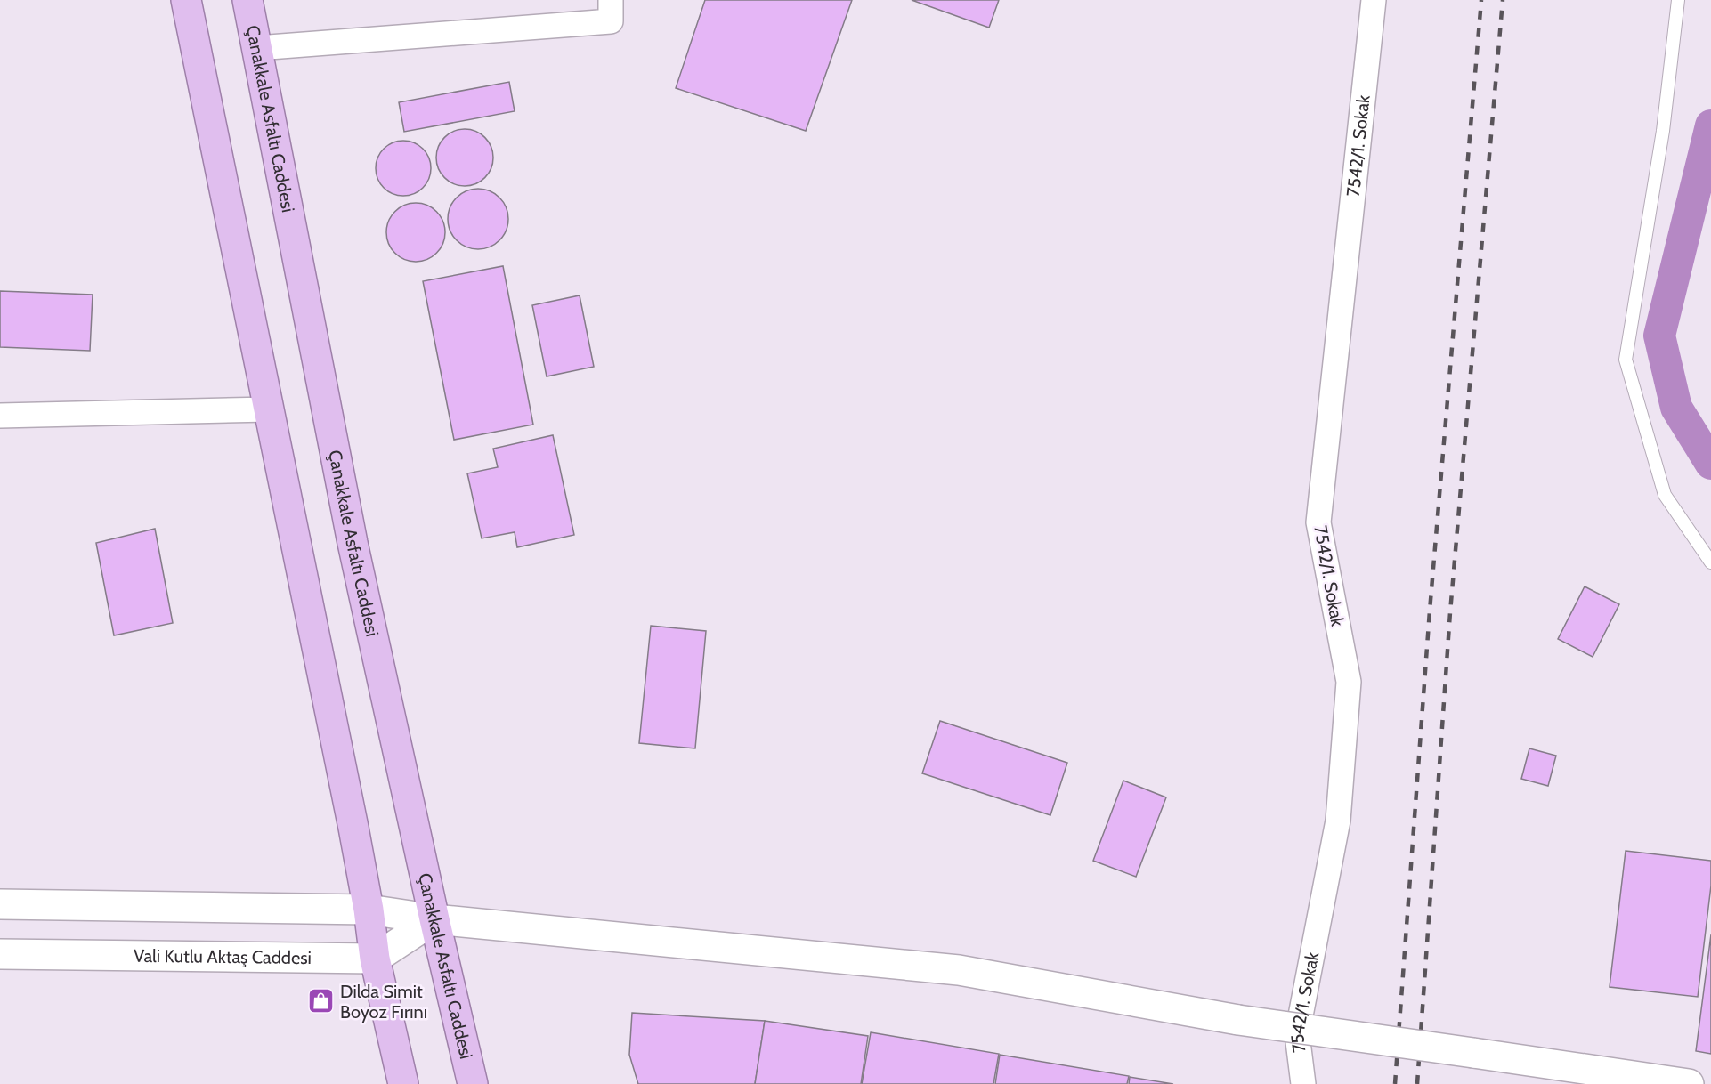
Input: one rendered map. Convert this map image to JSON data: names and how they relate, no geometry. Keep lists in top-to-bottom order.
{
  "streets": {
    "highway": ["Çanakkale Asfaltı Caddesi"],
    "street": ["7542/1. Sokak", "Vali Kutlu Aktaş Caddesi"]
  },
  "places": {
    "shop": ["Dilda Simit Boyoz Fırını"]
  }
}
